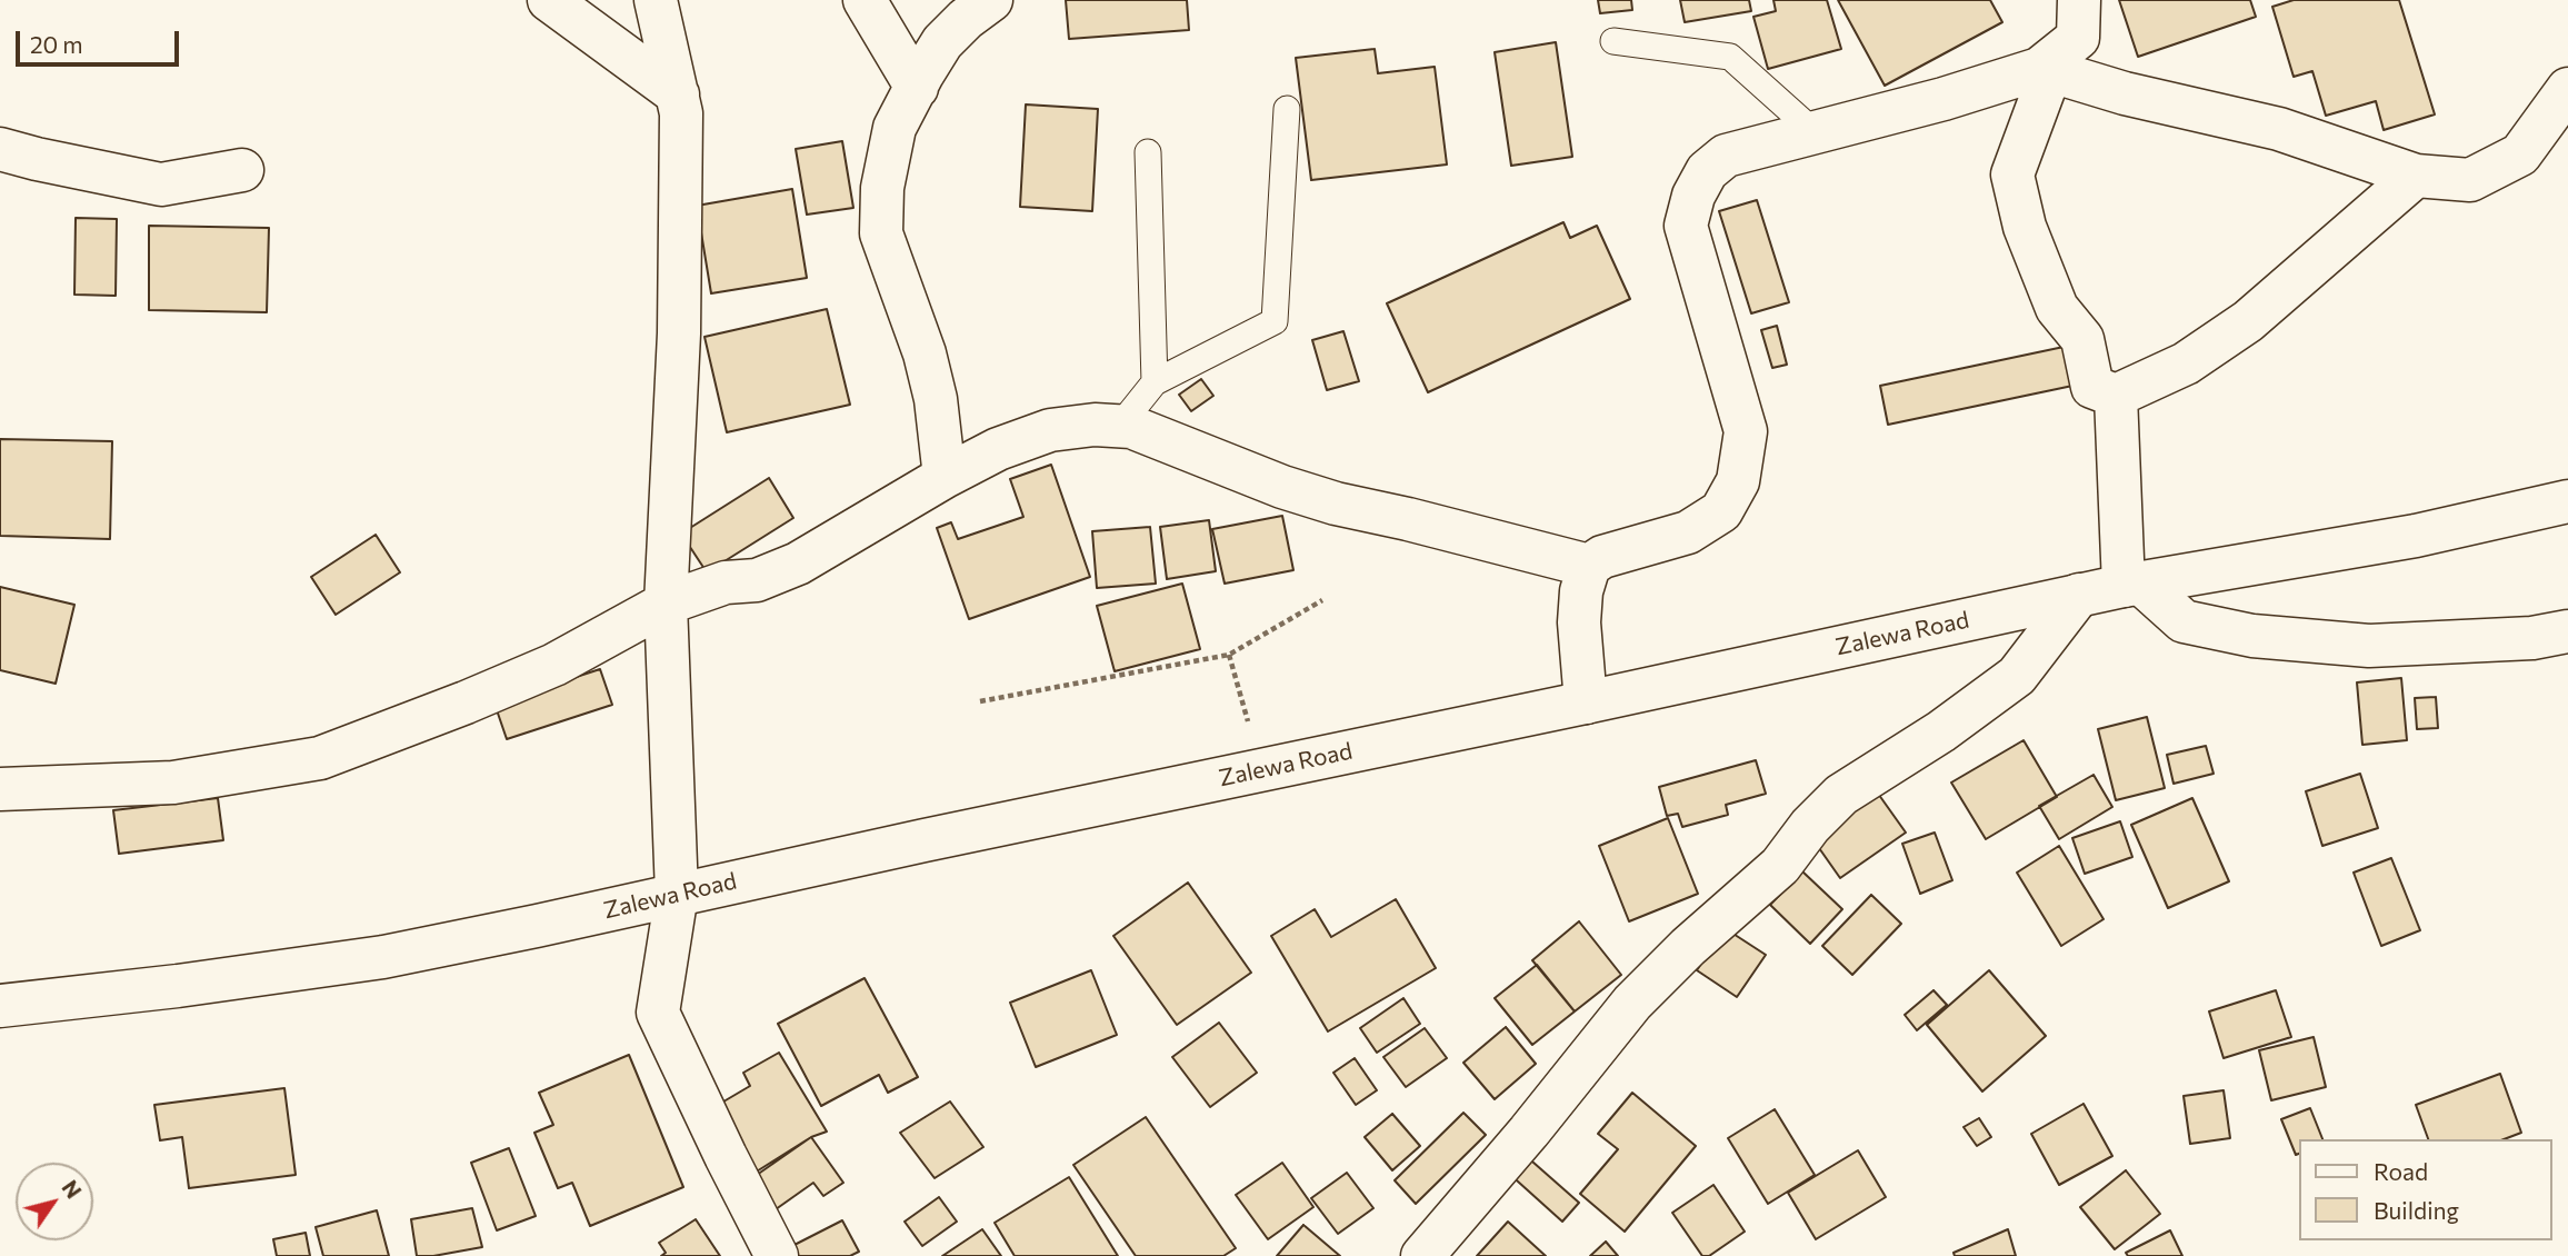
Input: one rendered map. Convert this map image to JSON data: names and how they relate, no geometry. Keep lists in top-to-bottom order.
{
  "streets": {
    "main road": ["Zalewa Road"]
  },
  "legend": ["Road", "Building"],
  "scale_bar": "20 m",
  "north": "top right"
}
